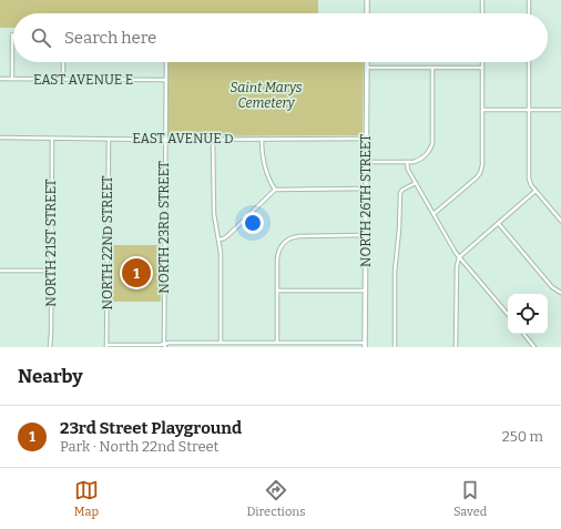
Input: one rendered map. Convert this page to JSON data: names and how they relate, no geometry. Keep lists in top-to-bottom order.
{
  "streets": {
    "street": [
      "EAST AVENUE E",
      "EAST AVENUE D",
      "NORTH 26TH STREET",
      "NORTH 23RD STREET",
      "NORTH 21ST STREET",
      "NORTH 22ND STREET"
    ]
  },
  "crossings": [
    ["EAST AVENUE E", "NORTH 23RD STREET"],
    ["EAST AVENUE D", "NORTH 26TH STREET"],
    ["EAST AVENUE D", "NORTH 23RD STREET"],
    ["EAST AVENUE D", "NORTH 21ST STREET"],
    ["EAST AVENUE D", "NORTH 22ND STREET"]
  ],
  "parks": ["Saint Marys Cemetery"],
  "page": {
    "search": "Search here",
    "pins": "1",
    "heading": "Nearby",
    "list": [
      {
        "mark": "1",
        "name": "23rd Street Playground",
        "note": "Park · North 22nd Street",
        "value": "250 m"
      }
    ],
    "nav": ["Map", "Directions", "Saved"]
  }
}
